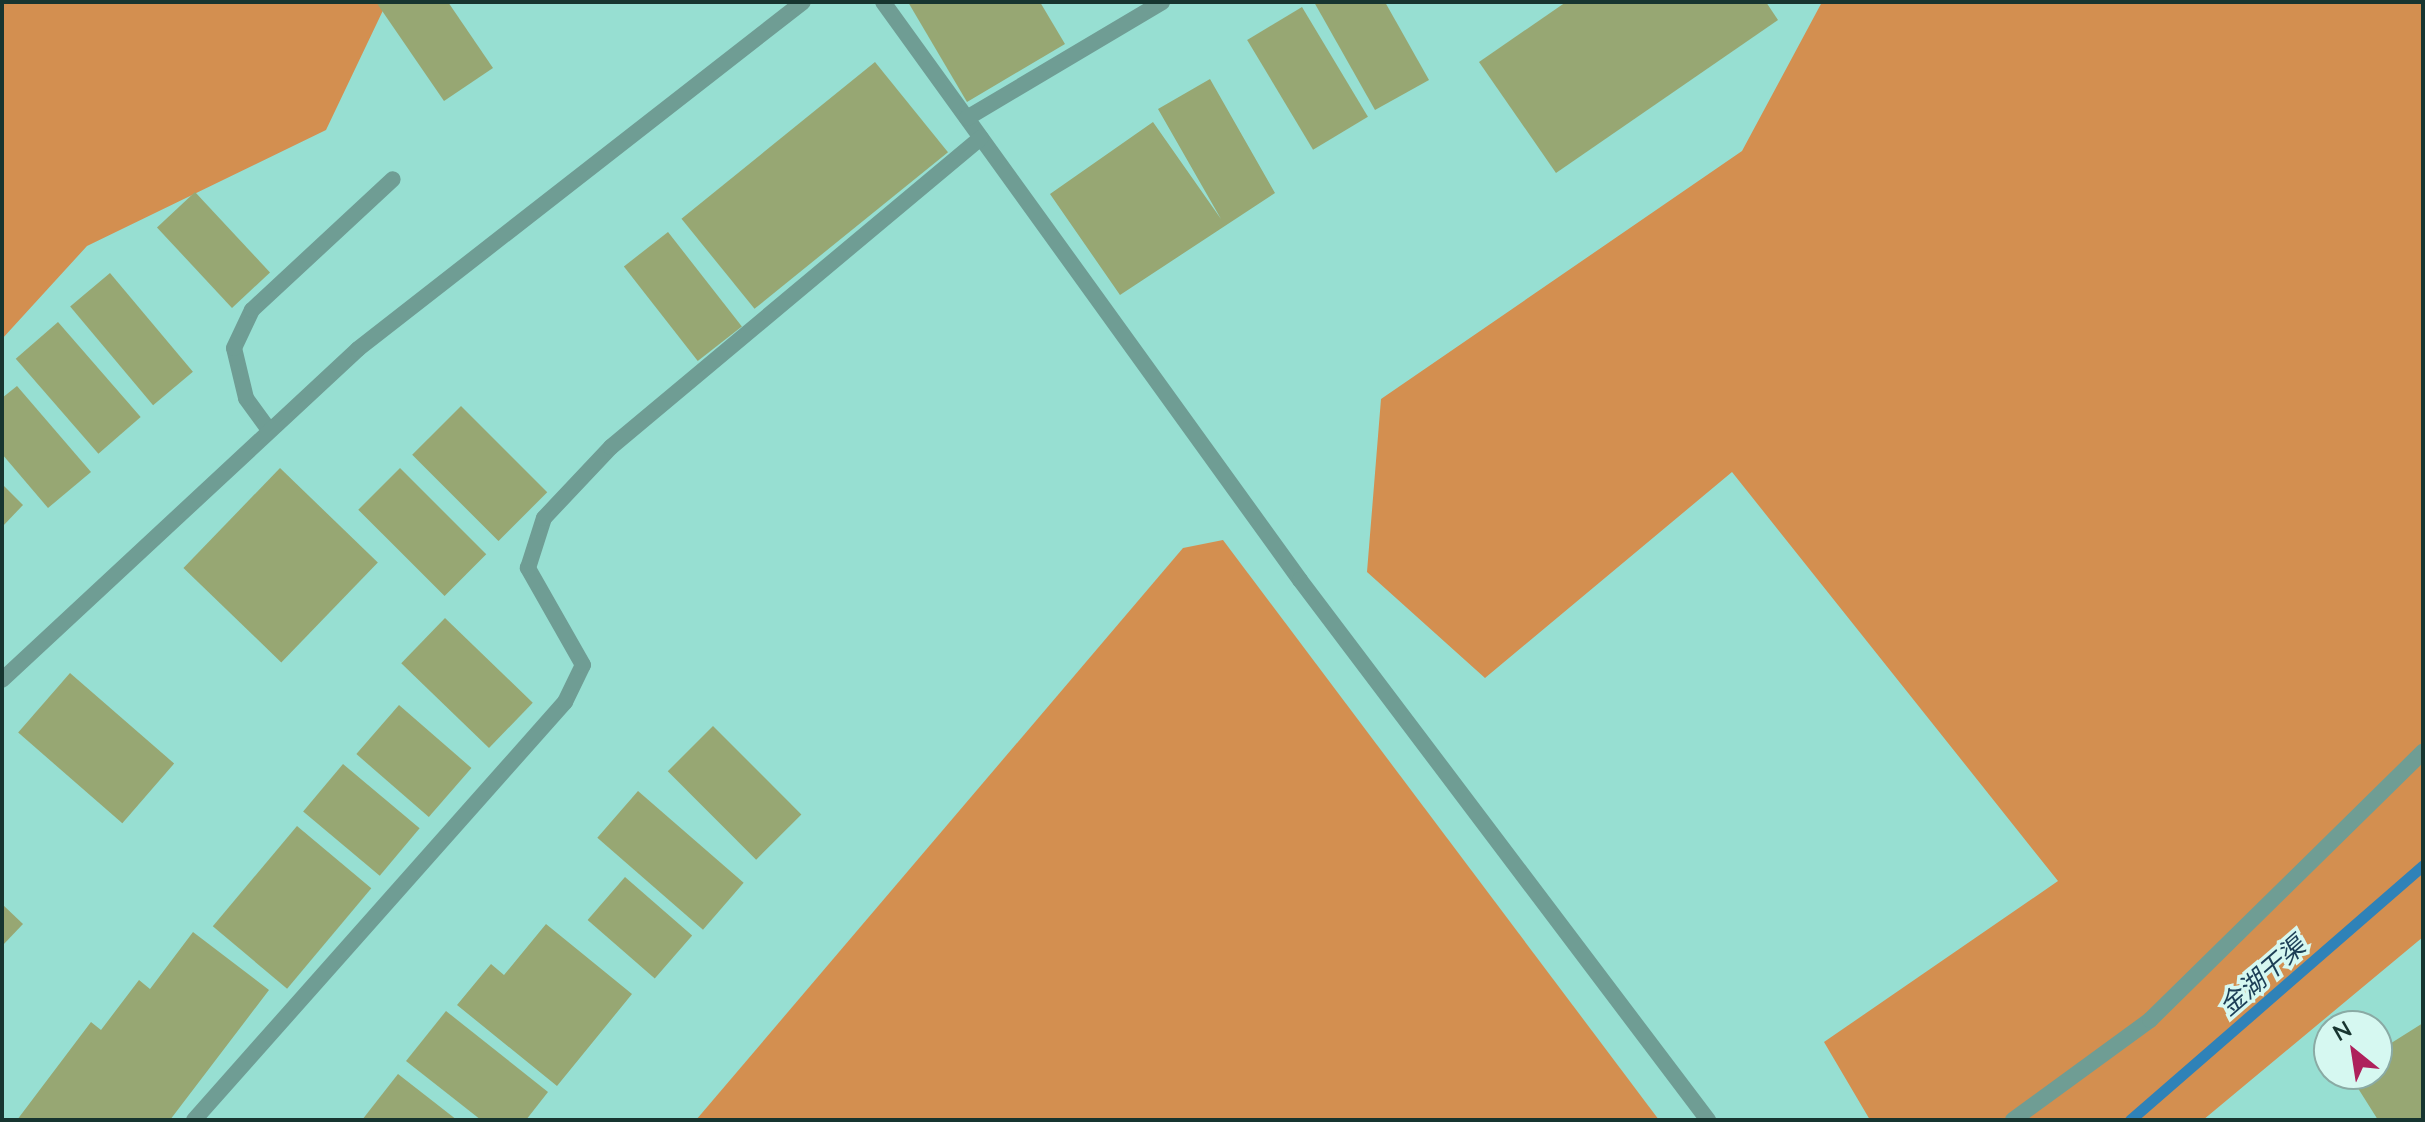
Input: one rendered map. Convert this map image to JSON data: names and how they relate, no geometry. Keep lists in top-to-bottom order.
{
  "water": ["金湖干渠"],
  "north": "top left"
}
